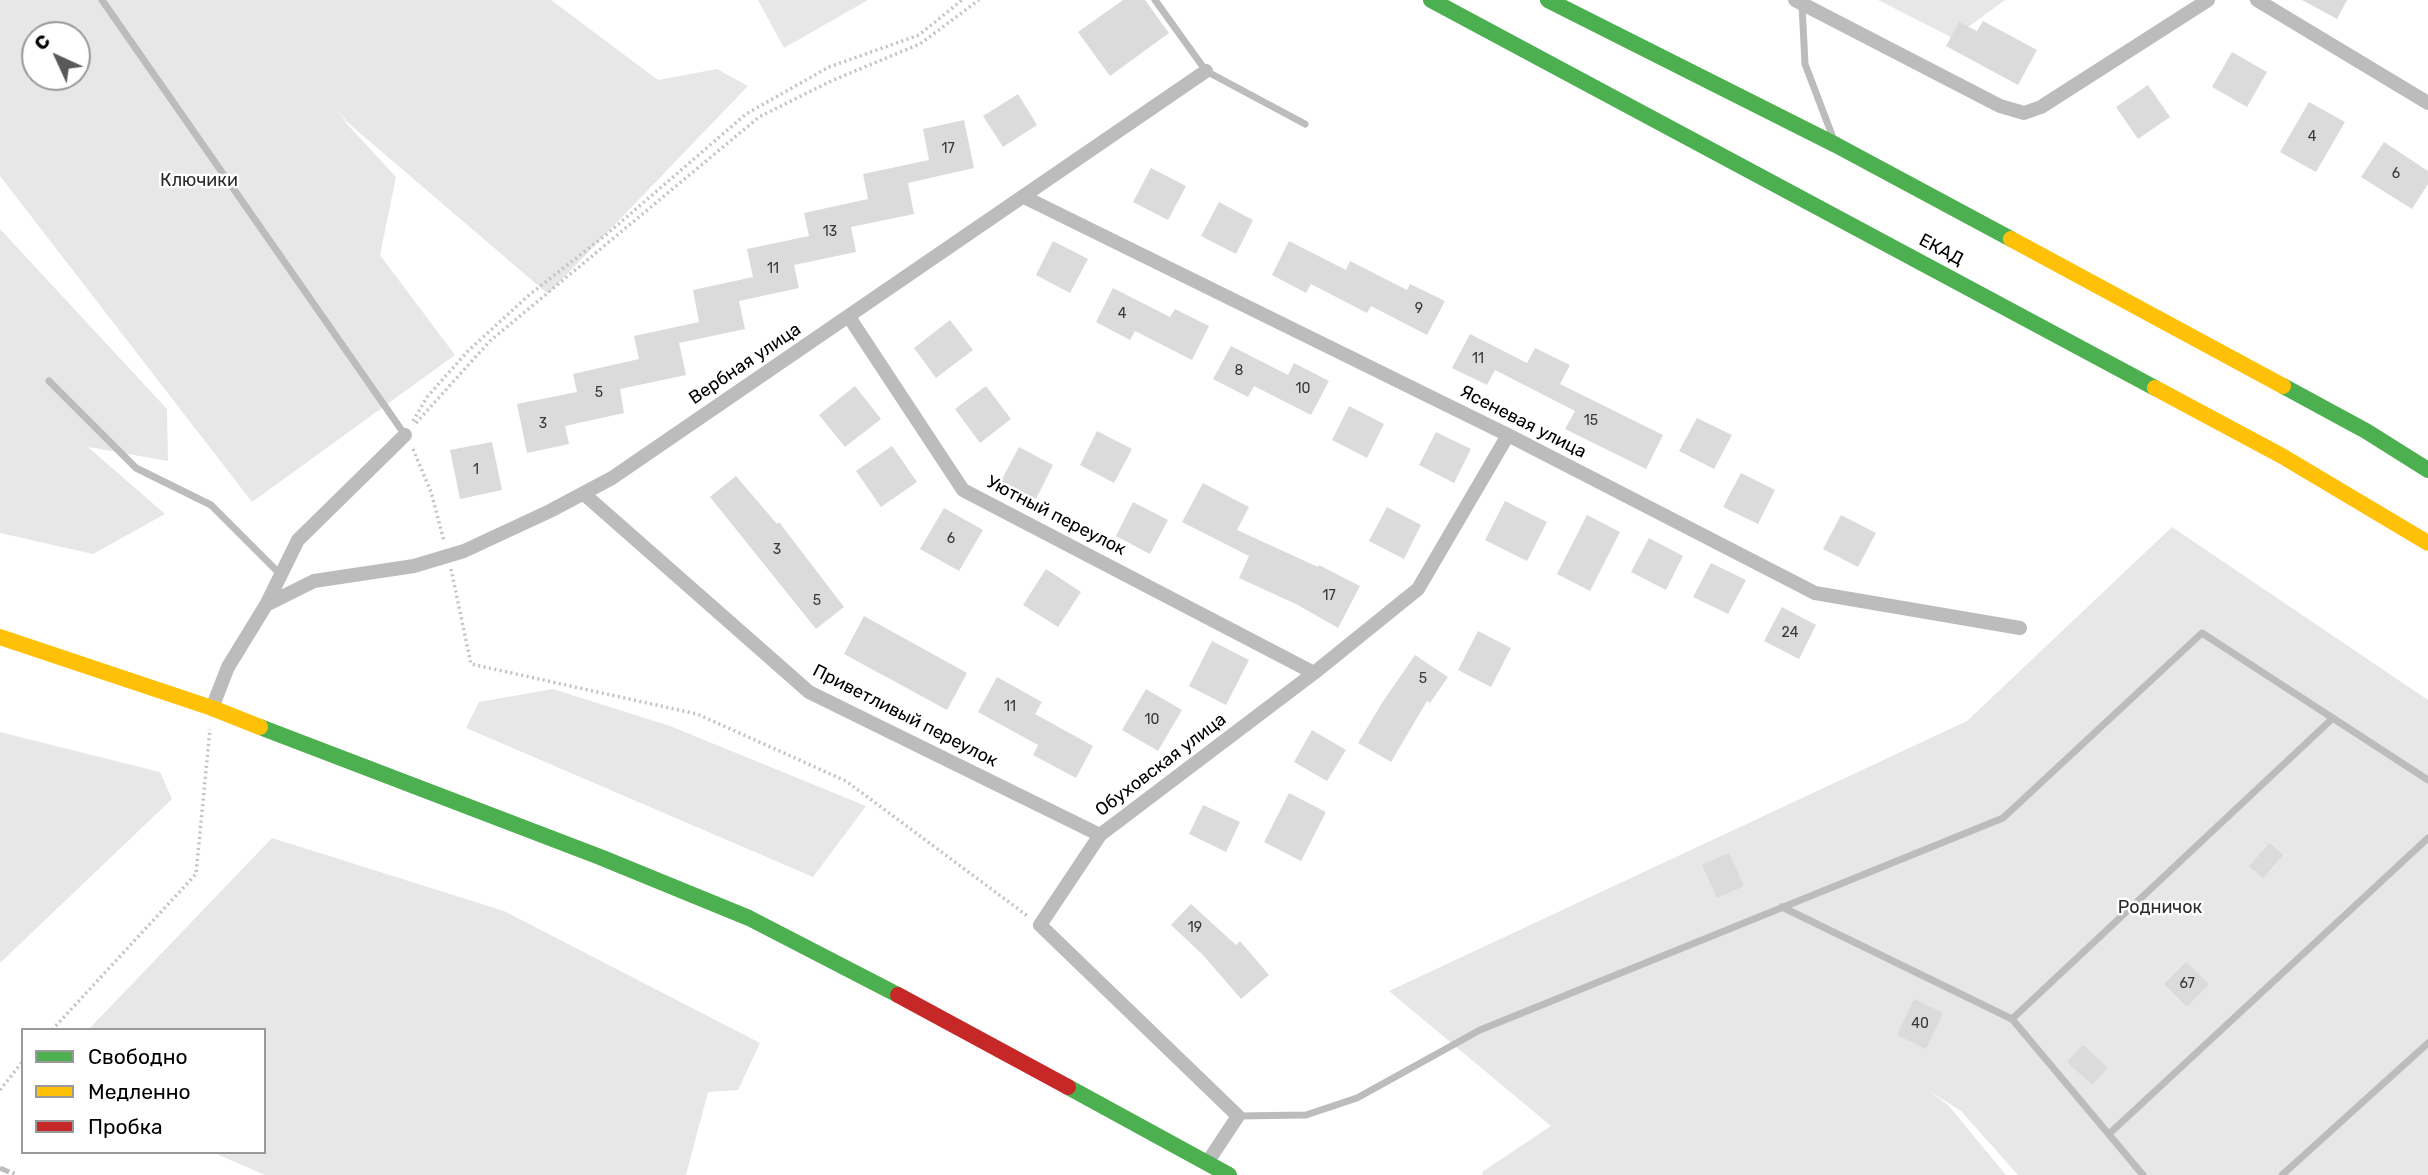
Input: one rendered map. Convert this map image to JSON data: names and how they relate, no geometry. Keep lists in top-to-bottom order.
{
  "streets": {
    "main road": ["ЕКАД"],
    "street": [
      "Вербная улица",
      "Ясеневая улица",
      "Уютный переулок",
      "Приветливый переулок",
      "Обуховская улица"
    ]
  },
  "crossings": [
    ["Вербная улица", "Ясеневая улица"],
    ["Вербная улица", "Уютный переулок"],
    ["Вербная улица", "Приветливый переулок"],
    ["Ясеневая улица", "Обуховская улица"],
    ["Уютный переулок", "Обуховская улица"],
    ["Приветливый переулок", "Обуховская улица"]
  ],
  "parks": ["Ключики", "Родничок"],
  "house_numbers": [
    "4",
    "17",
    "6",
    "13",
    "11",
    "9",
    "4",
    "11",
    "8",
    "10",
    "5",
    "15",
    "3",
    "1",
    "6",
    "3",
    "17",
    "5",
    "24",
    "5",
    "11",
    "10",
    "19",
    "67",
    "40"
  ],
  "legend": ["Свободно", "Медленно", "Пробка"],
  "north": "top left"
}
